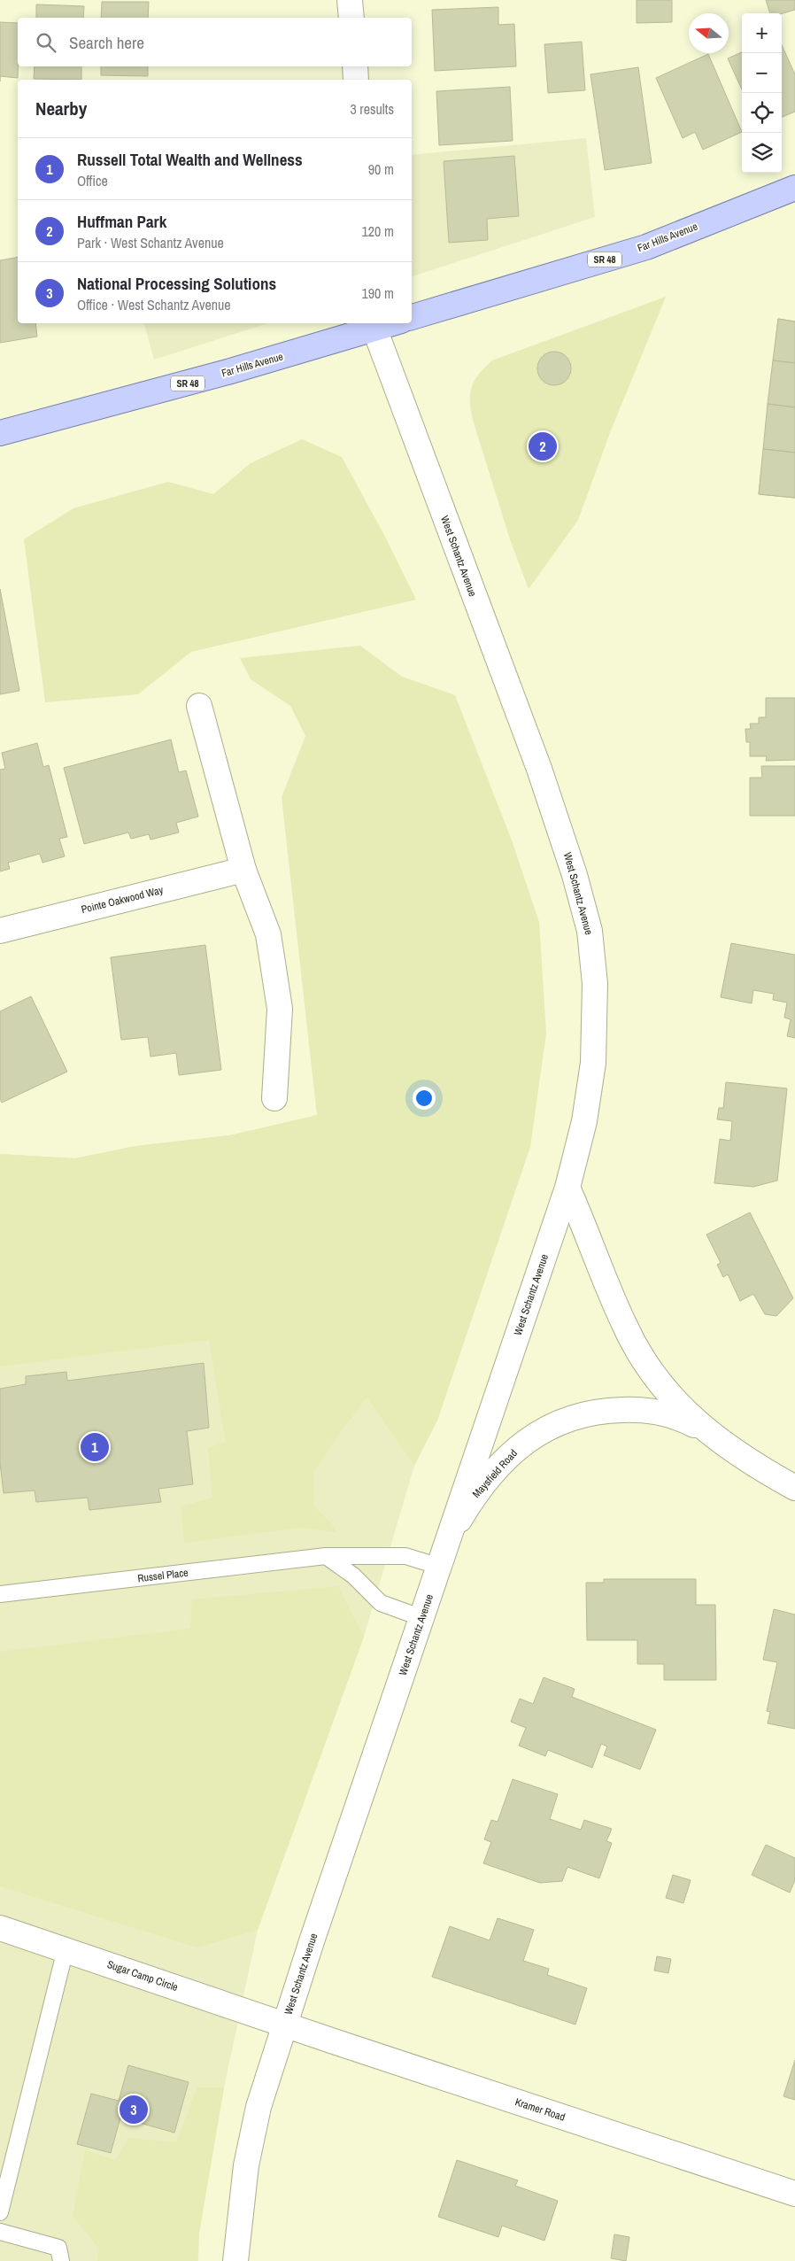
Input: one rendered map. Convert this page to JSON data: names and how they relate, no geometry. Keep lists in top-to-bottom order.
{
  "streets": {
    "main road": ["Far Hills Avenue", "SR 48"],
    "street": [
      "West Schantz Avenue",
      "Pointe Oakwood Way",
      "Maysfield Road",
      "Sugar Camp Circle",
      "Kramer Road"
    ],
    "lane": ["Russel Place"]
  },
  "crossings": [
    ["Far Hills Avenue", "West Schantz Avenue"],
    ["West Schantz Avenue", "Maysfield Road"],
    ["West Schantz Avenue", "Russel Place"],
    ["West Schantz Avenue", "Sugar Camp Circle"],
    ["West Schantz Avenue", "Kramer Road"],
    ["Sugar Camp Circle", "Kramer Road"]
  ],
  "north": "left",
  "page": {
    "map_buttons": ["+", "−"],
    "search": "Search here",
    "heading": ["Nearby", "3 results"],
    "list": [
      {
        "mark": "1",
        "name": "Russell Total Wealth and Wellness",
        "note": "Office",
        "value": "90 m"
      },
      {
        "mark": "2",
        "name": "Huffman Park",
        "note": "Park · West Schantz Avenue",
        "value": "120 m"
      },
      {
        "mark": "3",
        "name": "National Processing Solutions",
        "note": "Office · West Schantz Avenue",
        "value": "190 m"
      }
    ],
    "pins": ["2", "1", "3"]
  }
}
